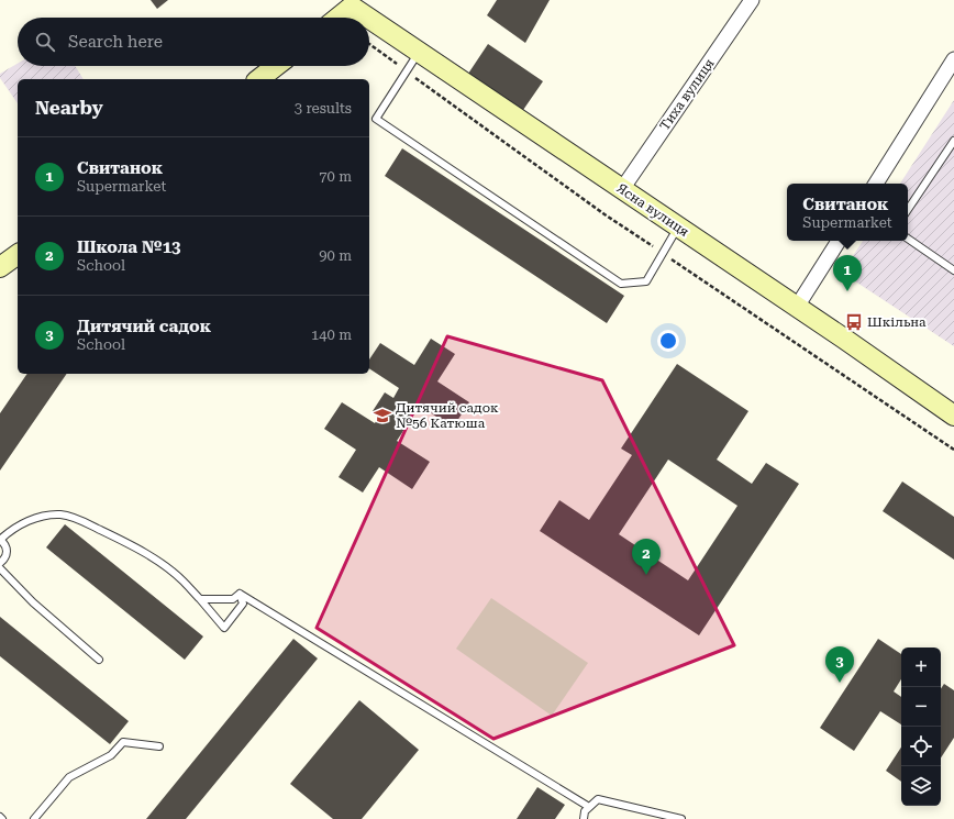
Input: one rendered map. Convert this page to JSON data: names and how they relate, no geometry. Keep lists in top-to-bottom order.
{
  "streets": {
    "street": ["Тиха вулиця", "Ясна вулиця"]
  },
  "crossings": [
    ["Тиха вулиця", "Ясна вулиця"]
  ],
  "places": {
    "bus stop": ["Шкільна"],
    "school or university": ["Дитячий садок №56 Катюша"]
  },
  "page": {
    "search": "Search here",
    "heading": ["Nearby", "3 results"],
    "list": [
      {
        "mark": "1",
        "name": "Свитанок",
        "note": "Supermarket",
        "value": "70 m"
      },
      {
        "mark": "2",
        "name": "Школа №13",
        "note": "School",
        "value": "90 m"
      },
      {
        "mark": "3",
        "name": "Дитячий садок",
        "note": "School",
        "value": "140 m"
      }
    ],
    "popup": ["Свитанок", "Supermarket"],
    "pins": ["1", "2", "3"],
    "map_buttons": ["+", "−"]
  }
}
